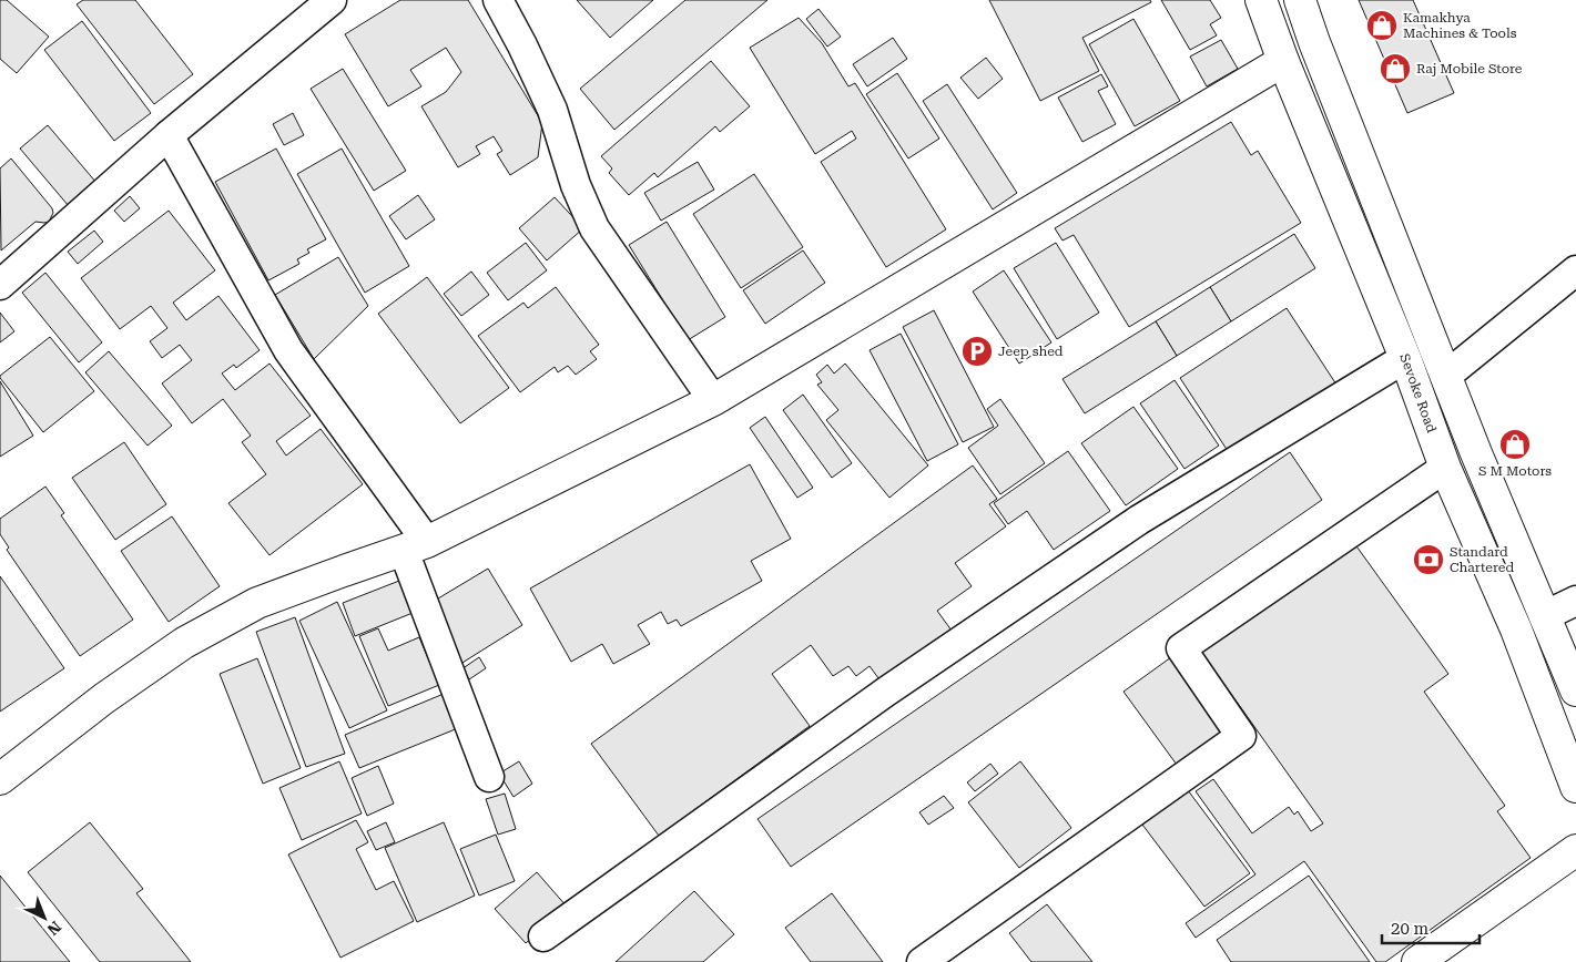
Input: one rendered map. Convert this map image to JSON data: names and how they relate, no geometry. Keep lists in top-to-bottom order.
{
  "streets": {
    "main road": ["Sevoke Road"]
  },
  "places": {
    "shop": ["Kamakhya Machines & Tools", "Raj Mobile Store", "S M Motors"],
    "parking": ["Jeep shed"],
    "bank": ["Standard Chartered"]
  },
  "scale_bar": "20 m",
  "north": "bottom right"
}
